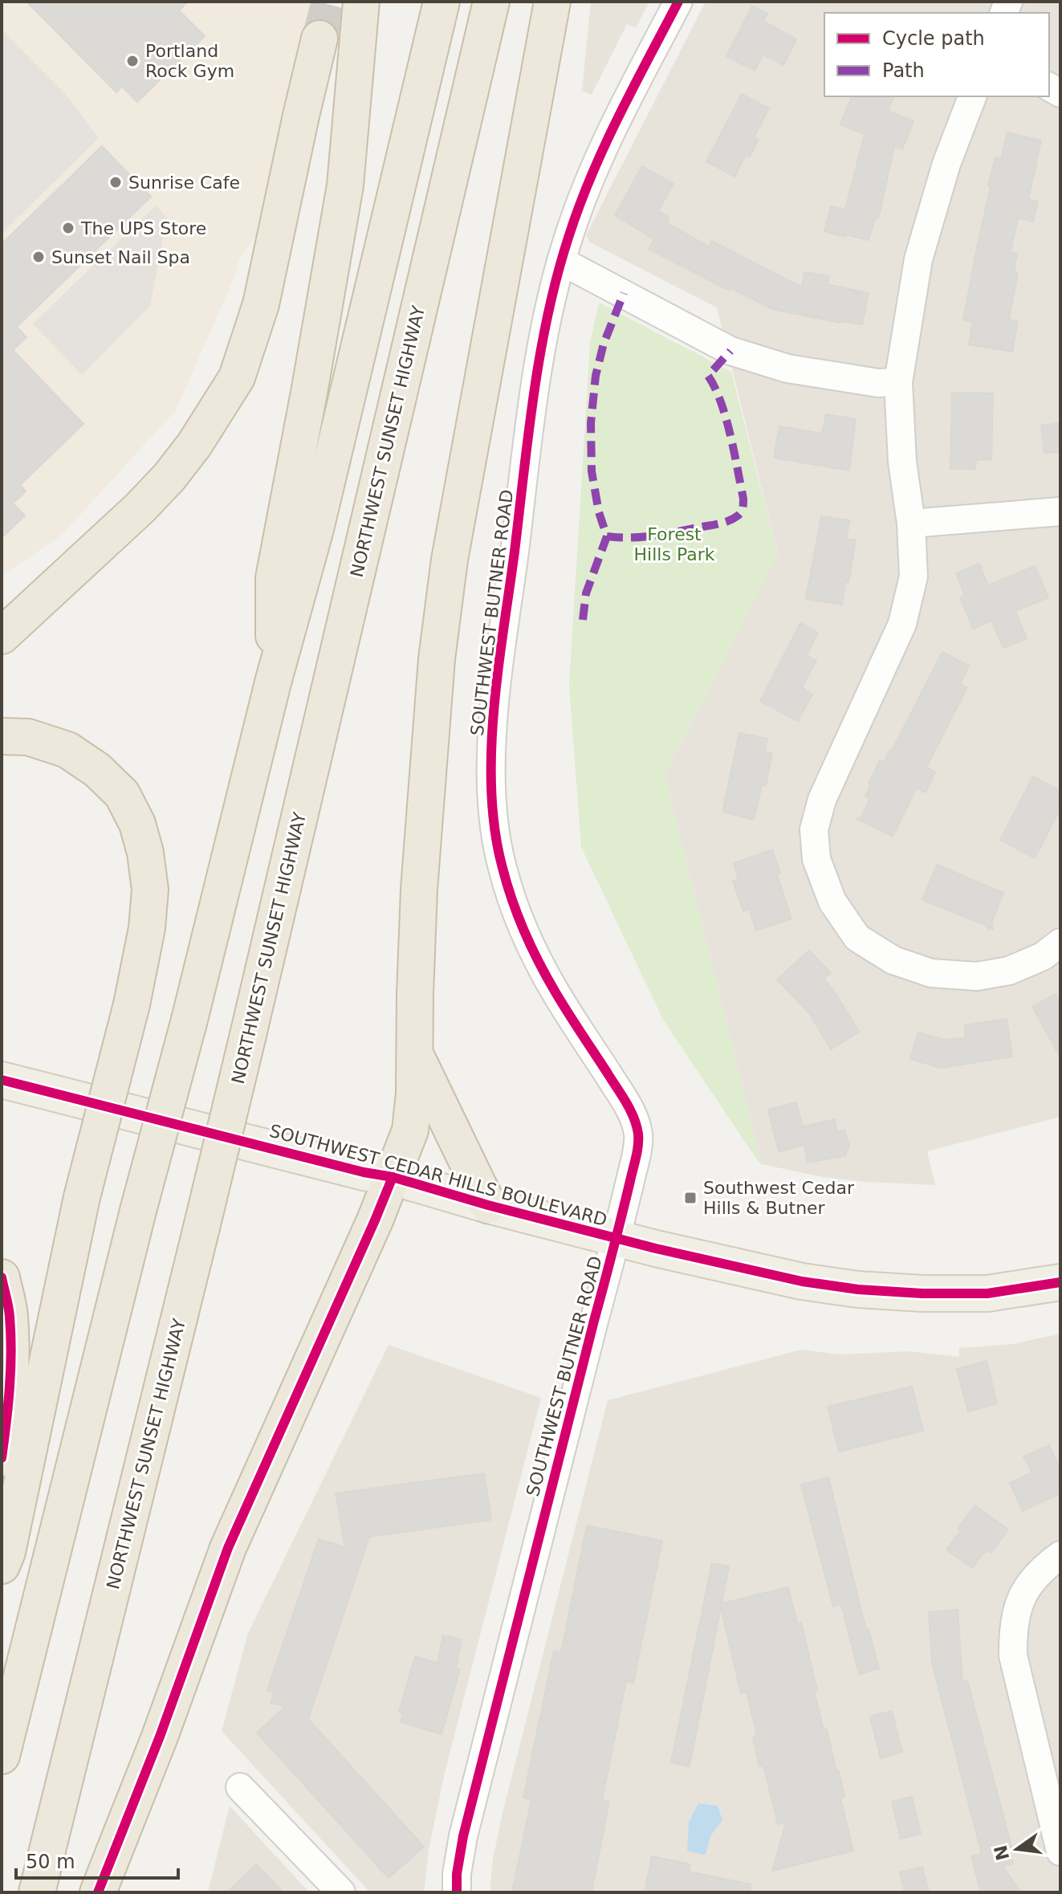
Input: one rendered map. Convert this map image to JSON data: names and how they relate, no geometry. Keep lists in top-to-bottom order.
{
  "streets": {
    "highway": ["NORTHWEST SUNSET HIGHWAY"],
    "main road": ["SOUTHWEST CEDAR HILLS BOULEVARD"],
    "street": ["SOUTHWEST BUTNER ROAD"]
  },
  "crossings": [
    ["SOUTHWEST BUTNER ROAD", "SOUTHWEST CEDAR HILLS BOULEVARD"]
  ],
  "parks": ["Forest Hills Park"],
  "places": {
    "other": [
      "Portland Rock Gym",
      "Sunrise Cafe",
      "The UPS Store",
      "Sunset Nail Spa"
    ],
    "transit": ["Southwest Cedar Hills & Butner"]
  },
  "legend": ["Cycle path", "Path"],
  "scale_bar": "50 m",
  "north": "left"
}
